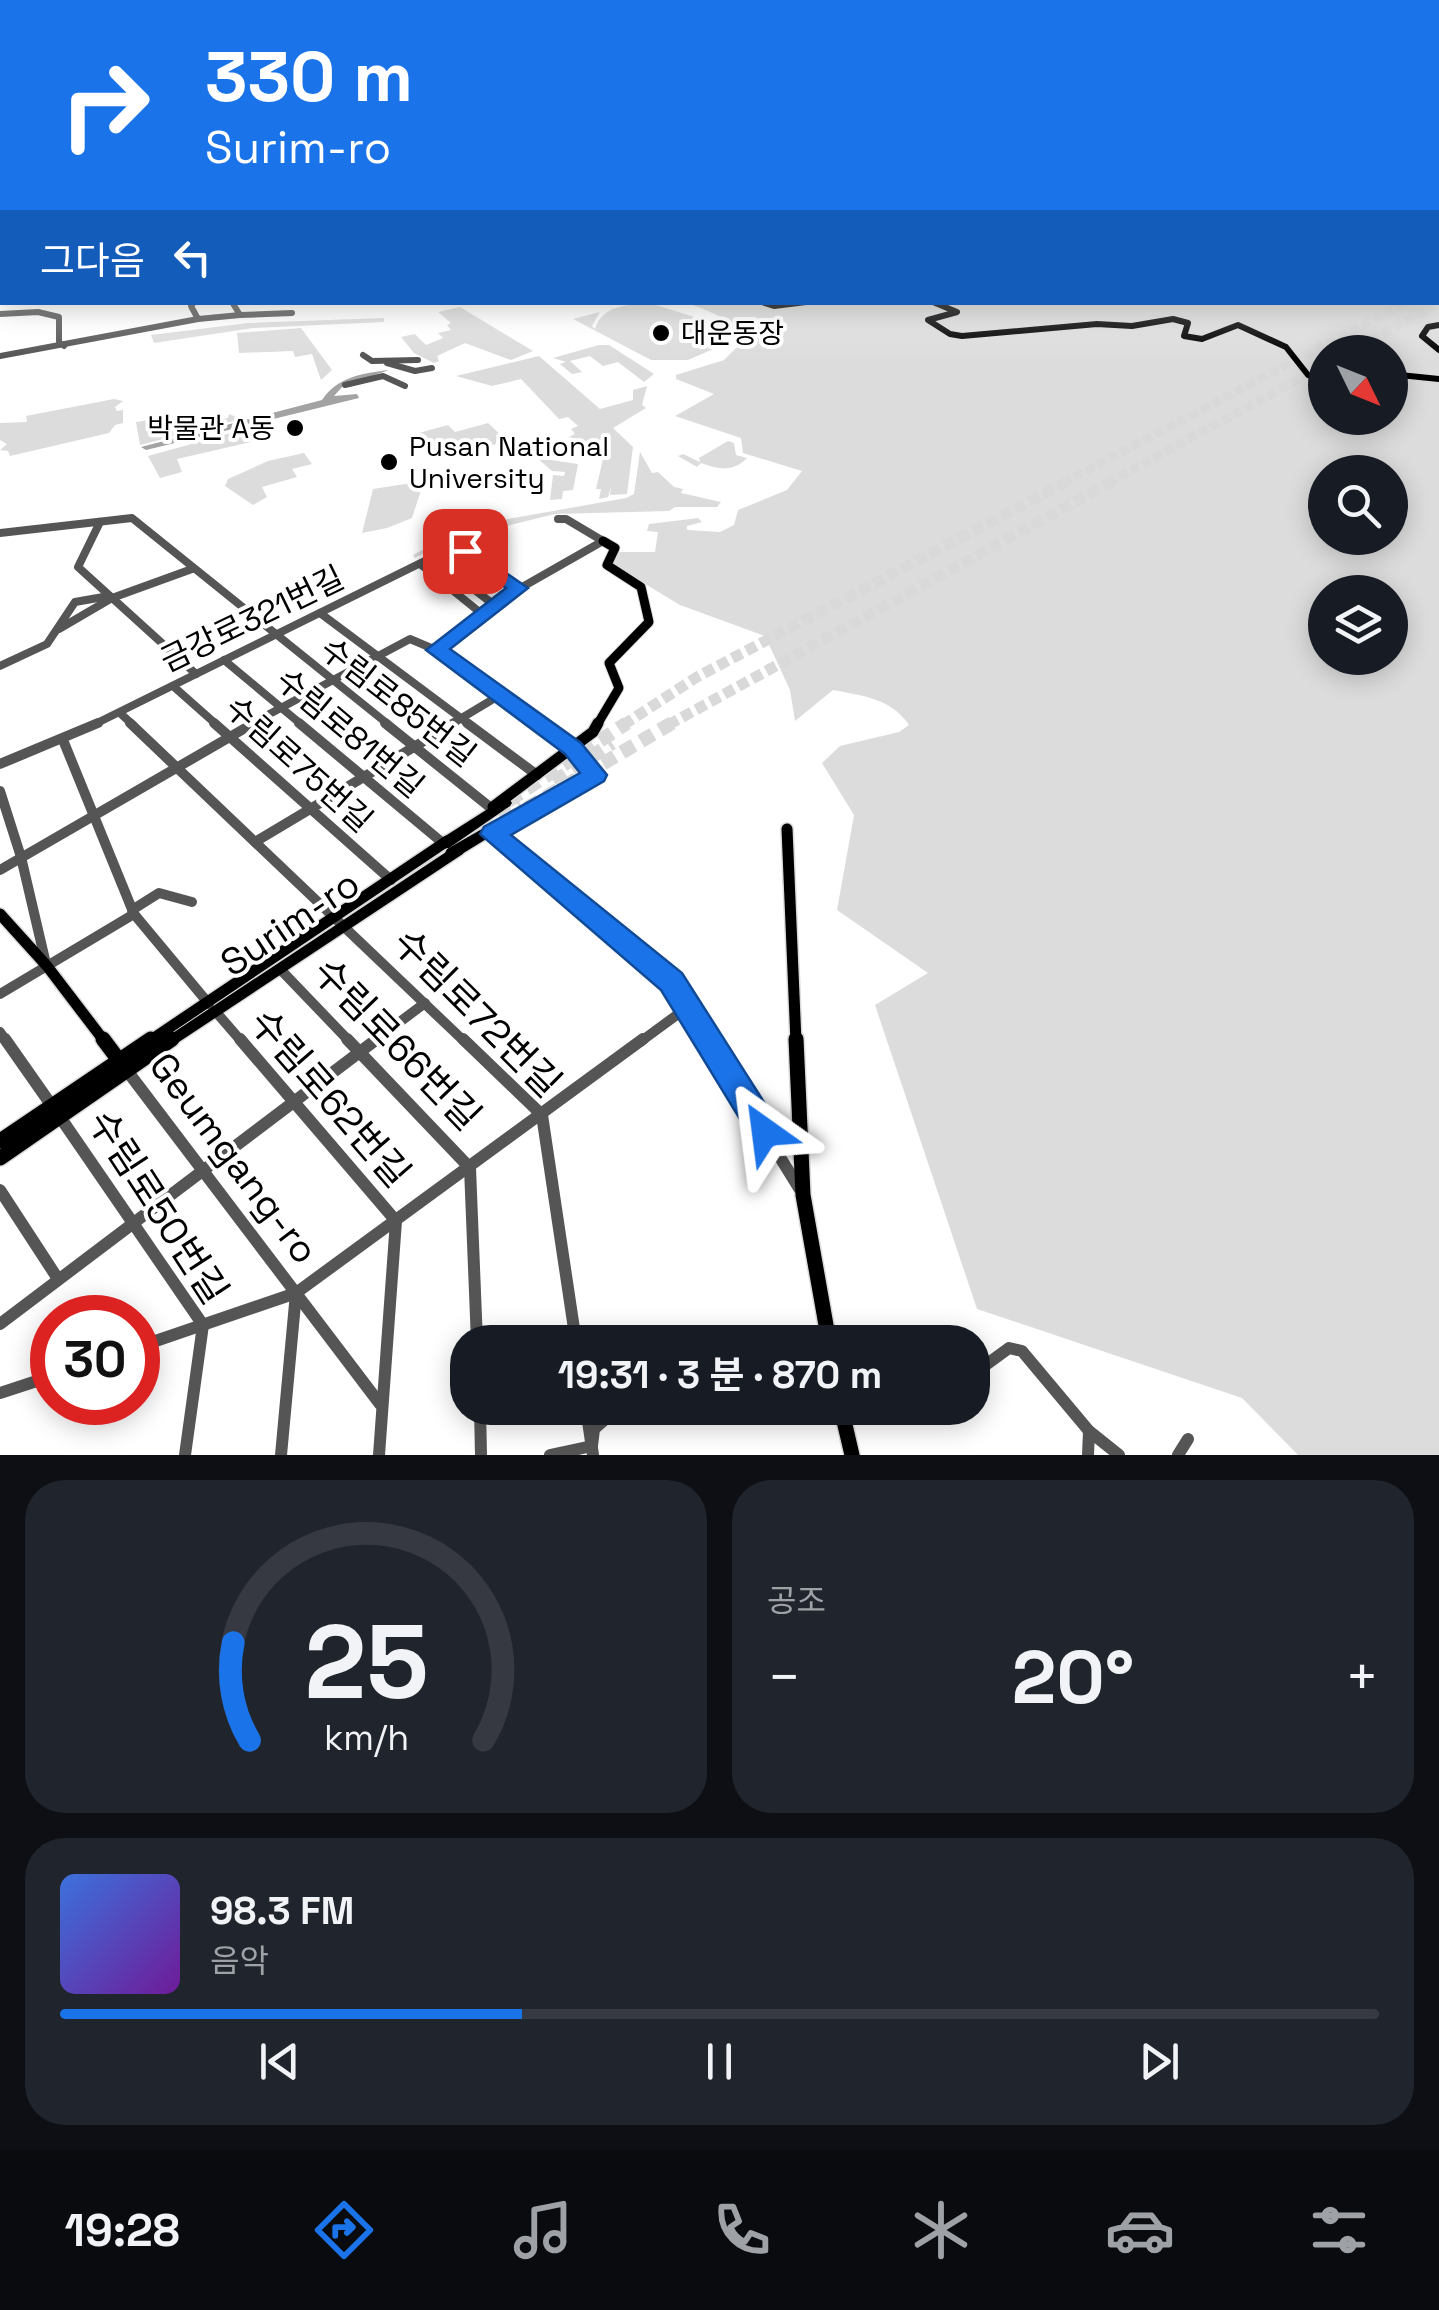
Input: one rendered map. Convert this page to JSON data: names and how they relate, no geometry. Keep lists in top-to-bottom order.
{
  "streets": {
    "main road": ["Surim-ro", "Geumgang-ro"],
    "street": [
      "금강로321번길",
      "수림로85번길",
      "수림로81번길",
      "수림로75번길",
      "수림로72번길",
      "수림로66번길",
      "수림로62번길",
      "수림로50번길"
    ]
  },
  "crossings": [
    ["금강로321번길", "수림로85번길"],
    ["금강로321번길", "수림로81번길"],
    ["금강로321번길", "수림로75번길"],
    ["금강로321번길", "수림로72번길"],
    ["금강로321번길", "수림로62번길"],
    ["수림로81번길", "Surim-ro"],
    ["수림로75번길", "Surim-ro"],
    ["Surim-ro", "수림로72번길"],
    ["Surim-ro", "수림로66번길"],
    ["Surim-ro", "수림로62번길"],
    ["Surim-ro", "Geumgang-ro"],
    ["Surim-ro", "수림로50번길"],
    ["수림로62번길", "Geumgang-ro"]
  ],
  "places": ["대운동장", "박물관 A동", "Pusan National University"],
  "north": "bottom right",
  "page": {
    "turn": ["330 m", "Surim-ro"],
    "then": "그다음",
    "limit": "30",
    "trip": "19:31 · 3 분 · 870 m",
    "tile": "공조",
    "heat": ["−", "20°", "+"],
    "song": ["98.3 FM", "음악"],
    "tabs": "19:28",
    "gauge": ["25", "km/h"]
  }
}
